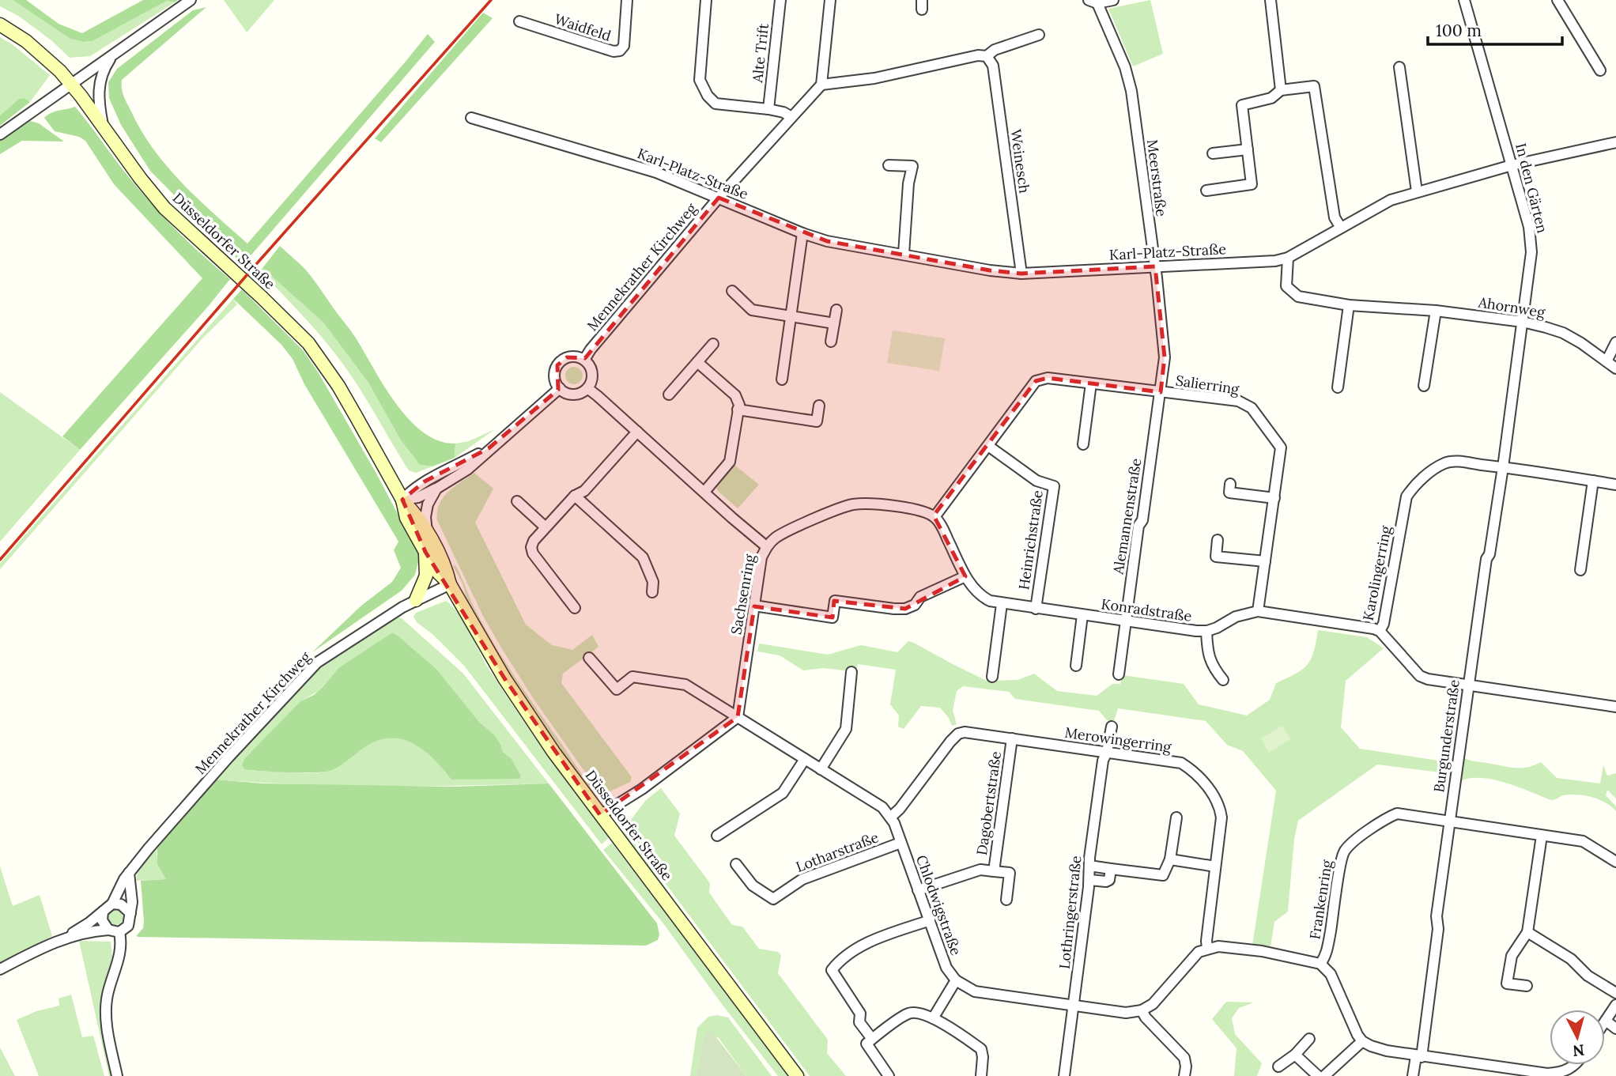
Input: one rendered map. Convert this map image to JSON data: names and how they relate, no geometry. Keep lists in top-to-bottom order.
{
  "streets": {
    "main road": ["Düsseldorfer Straße"],
    "street": [
      "Waidfeld",
      "Alte Trift",
      "Weinesch",
      "Karl-Platz-Straße",
      "Meerstraße",
      "In den Gärten",
      "Mennekrather Kirchweg",
      "Ahornweg",
      "Salierring",
      "Alemannenstraße",
      "Heinrichstraße",
      "Karolingerring",
      "Sachsenring",
      "Konradstraße",
      "Burgunderstraße",
      "Merowingerring",
      "Dagobertstraße",
      "Lotharstraße",
      "Frankenring",
      "Chlodwigstraße",
      "Lothringerstraße"
    ]
  },
  "crossings": [
    ["Weinesch", "Karl-Platz-Straße"],
    ["Karl-Platz-Straße", "Meerstraße"],
    ["Karl-Platz-Straße", "In den Gärten"],
    ["Karl-Platz-Straße", "Mennekrather Kirchweg"],
    ["Karl-Platz-Straße", "Ahornweg"],
    ["Meerstraße", "Alemannenstraße"],
    ["In den Gärten", "Ahornweg"],
    ["In den Gärten", "Burgunderstraße"],
    ["Düsseldorfer Straße", "Mennekrather Kirchweg"],
    ["Mennekrather Kirchweg", "Sachsenring"],
    ["Salierring", "Alemannenstraße"],
    ["Salierring", "Heinrichstraße"],
    ["Salierring", "Konradstraße"],
    ["Alemannenstraße", "Konradstraße"],
    ["Heinrichstraße", "Konradstraße"],
    ["Karolingerring", "Konradstraße"],
    ["Karolingerring", "Burgunderstraße"],
    ["Sachsenring", "Chlodwigstraße"],
    ["Burgunderstraße", "Frankenring"],
    ["Merowingerring", "Dagobertstraße"],
    ["Merowingerring", "Chlodwigstraße"],
    ["Merowingerring", "Lothringerstraße"],
    ["Dagobertstraße", "Chlodwigstraße"],
    ["Lotharstraße", "Chlodwigstraße"]
  ],
  "scale_bar": "100 m",
  "north": "bottom"
}
